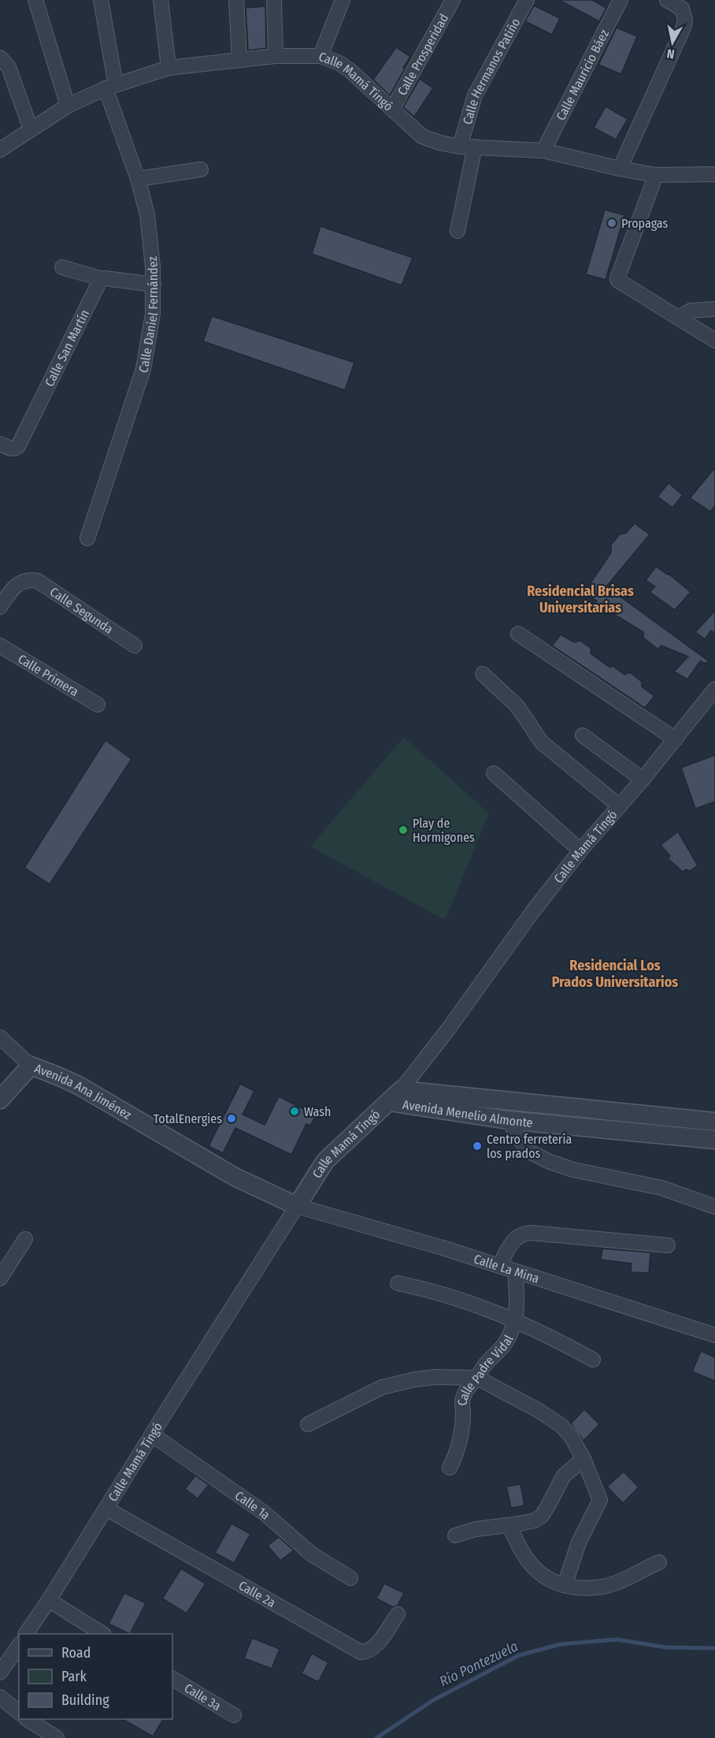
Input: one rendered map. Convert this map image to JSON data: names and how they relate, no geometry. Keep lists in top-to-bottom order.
{
  "streets": {
    "street": [
      "Calle Prosperidad",
      "Calle Hermanos Patiño",
      "Calle Mauricio Báez",
      "Calle Mamá Tingó",
      "Calle Daniel Fernández",
      "Calle San Martín",
      "Calle Segunda",
      "Calle Primera",
      "Avenida Ana Jiménez",
      "Avenida Menelio Almonte",
      "Calle La Mina",
      "Calle Padre Vidal",
      "Calle 1a",
      "Calle 2a",
      "Calle 3a"
    ]
  },
  "crossings": [
    ["Calle Prosperidad", "Calle Mamá Tingó"],
    ["Calle Hermanos Patiño", "Calle Mamá Tingó"],
    ["Calle Mauricio Báez", "Calle Mamá Tingó"],
    ["Calle Mamá Tingó", "Calle Daniel Fernández"],
    ["Calle Mamá Tingó", "Avenida Ana Jiménez"],
    ["Calle Mamá Tingó", "Avenida Menelio Almonte"],
    ["Calle Mamá Tingó", "Calle La Mina"],
    ["Calle Mamá Tingó", "Calle 1a"],
    ["Calle Mamá Tingó", "Calle 2a"],
    ["Avenida Ana Jiménez", "Calle La Mina"],
    ["Calle La Mina", "Calle Padre Vidal"]
  ],
  "districts": ["Residencial Brisas Universitarias", "Residencial Los Prados Universitarios"],
  "water": ["Río Pontezuela"],
  "places": [
    "Propagas",
    "Play de Hormigones",
    "Wash",
    "TotalEnergies",
    "Centro ferretería los prados"
  ],
  "legend": ["Road", "Park", "Building"],
  "north": "bottom"
}
